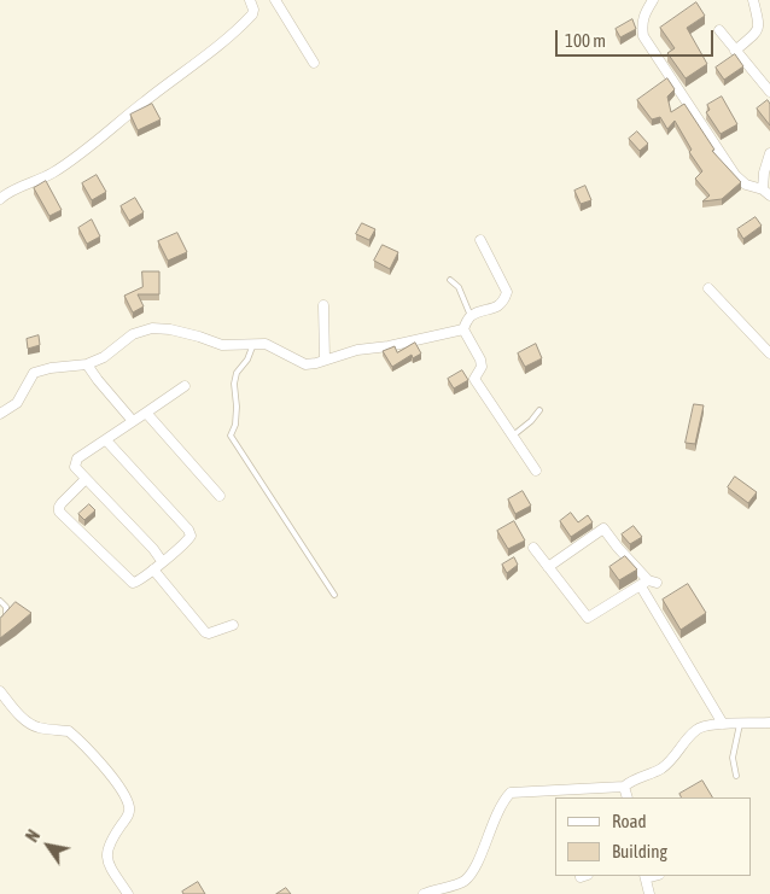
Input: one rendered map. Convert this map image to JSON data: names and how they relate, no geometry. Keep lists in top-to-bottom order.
{
  "legend": ["Road", "Building"],
  "scale_bar": "100 m",
  "north": "top left"
}
